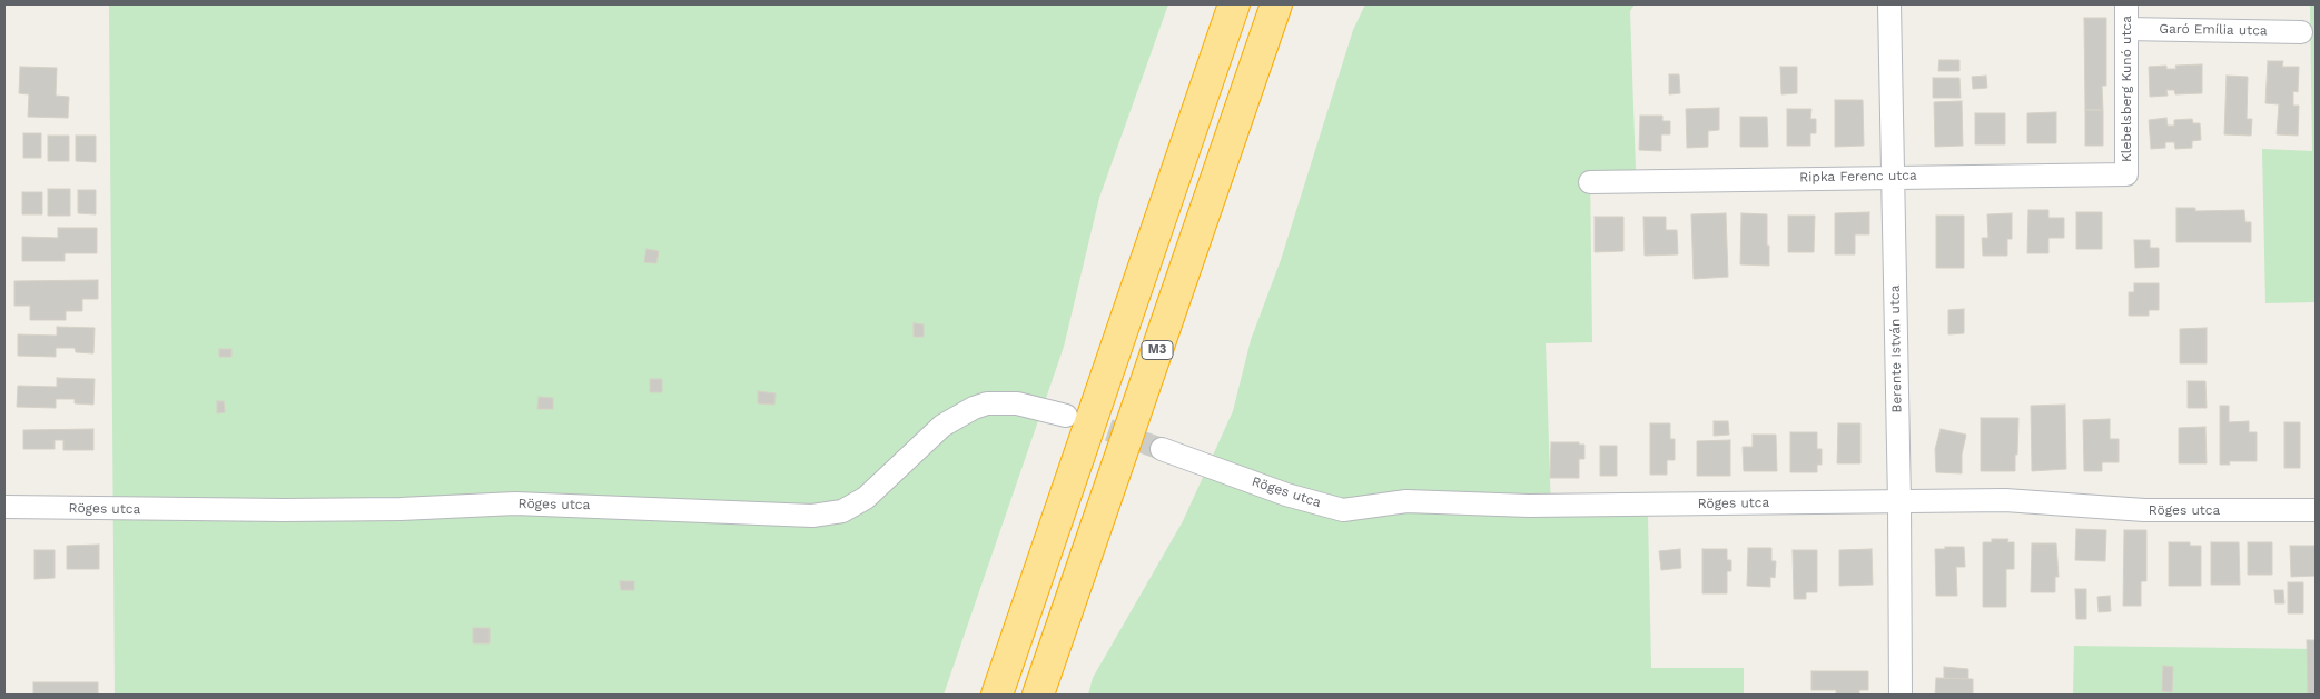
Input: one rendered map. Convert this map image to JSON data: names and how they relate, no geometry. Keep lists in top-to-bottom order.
{
  "streets": {
    "highway": ["M3"],
    "street": [
      "Garó Emília utca",
      "Klebelsberg Kunó utca",
      "Ripka Ferenc utca",
      "Berente István utca",
      "Röges utca"
    ]
  },
  "crossings": [
    ["Garó Emília utca", "Klebelsberg Kunó utca"],
    ["Klebelsberg Kunó utca", "Ripka Ferenc utca"],
    ["Ripka Ferenc utca", "Berente István utca"],
    ["Berente István utca", "Röges utca"]
  ]
}
